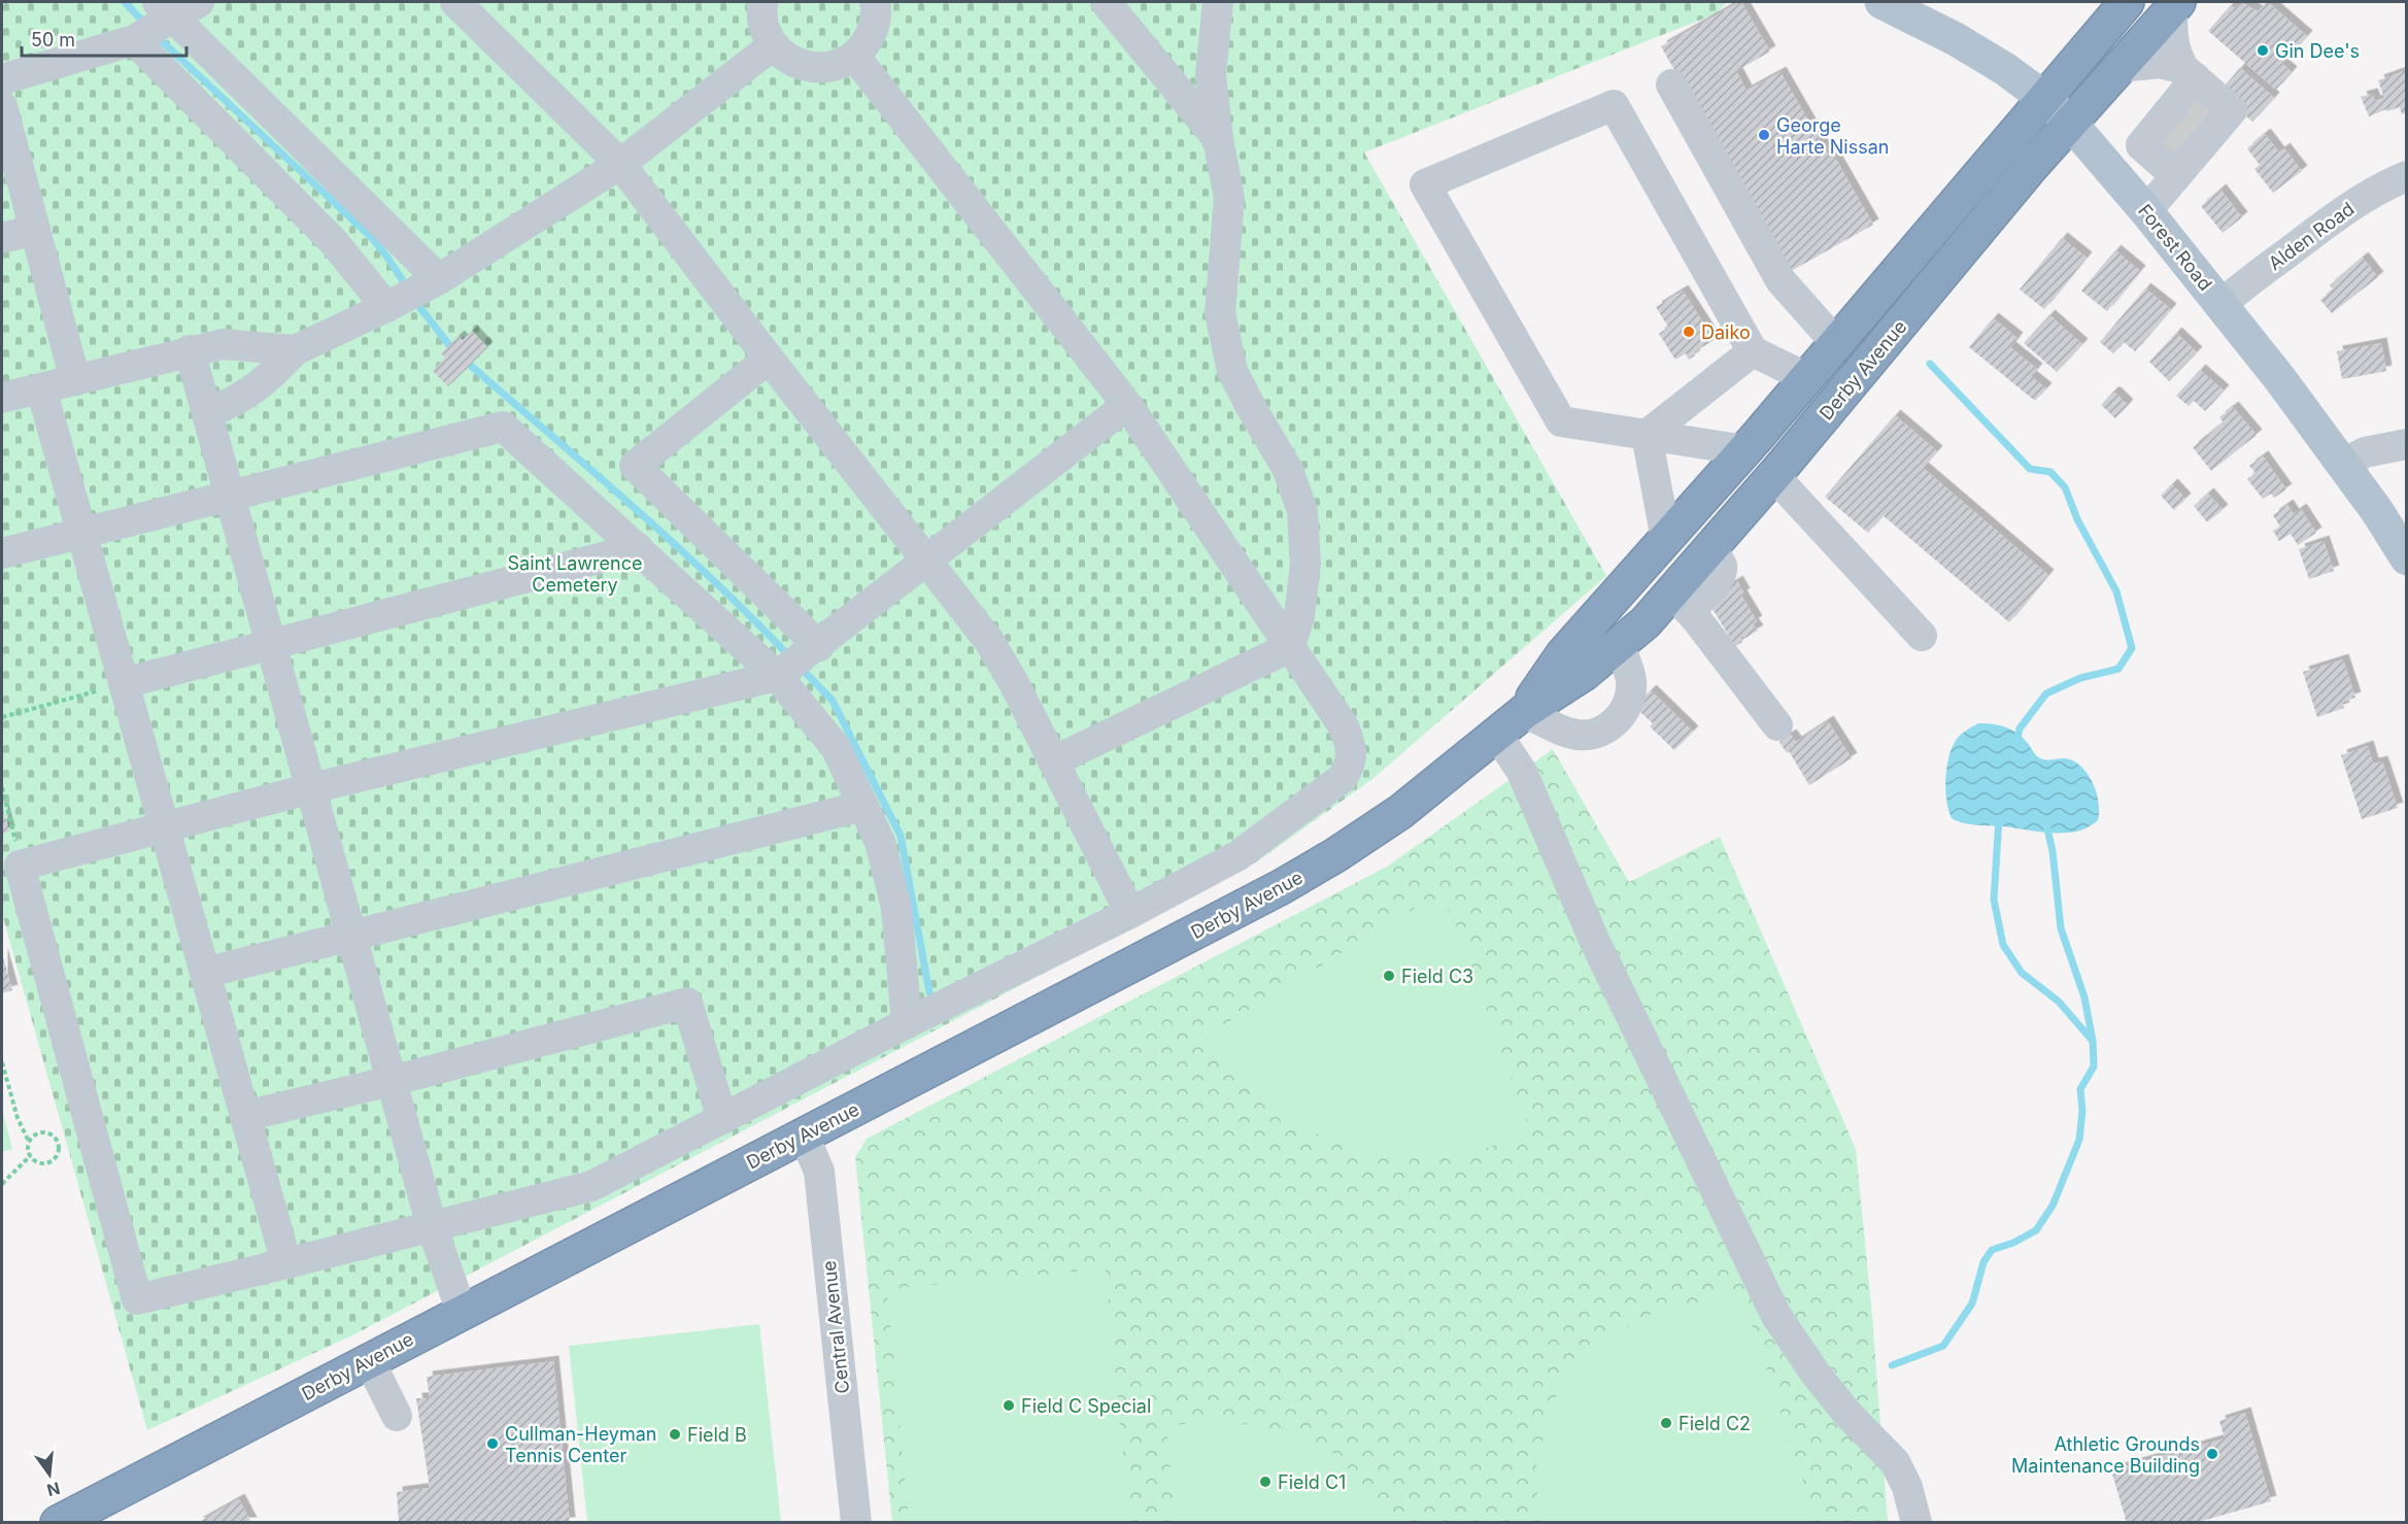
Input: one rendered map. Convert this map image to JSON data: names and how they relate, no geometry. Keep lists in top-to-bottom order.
{
  "streets": {
    "highway": ["Derby Avenue"],
    "main road": ["Forest Road"],
    "street": ["Alden Road", "Central Avenue"]
  },
  "crossings": [
    ["Alden Road", "Forest Road"],
    ["Forest Road", "Derby Avenue"],
    ["Derby Avenue", "Central Avenue"]
  ],
  "parks": ["Saint Lawrence Cemetery"],
  "places": [
    "Gin Dee's",
    "George Harte Nissan",
    "Daiko",
    "Field C3",
    "Field C Special",
    "Field C2",
    "Field B",
    "Cullman-Heyman Tennis Center",
    "Athletic Grounds Maintenance Building",
    "Field C1"
  ],
  "scale_bar": "50 m",
  "north": "bottom"
}
